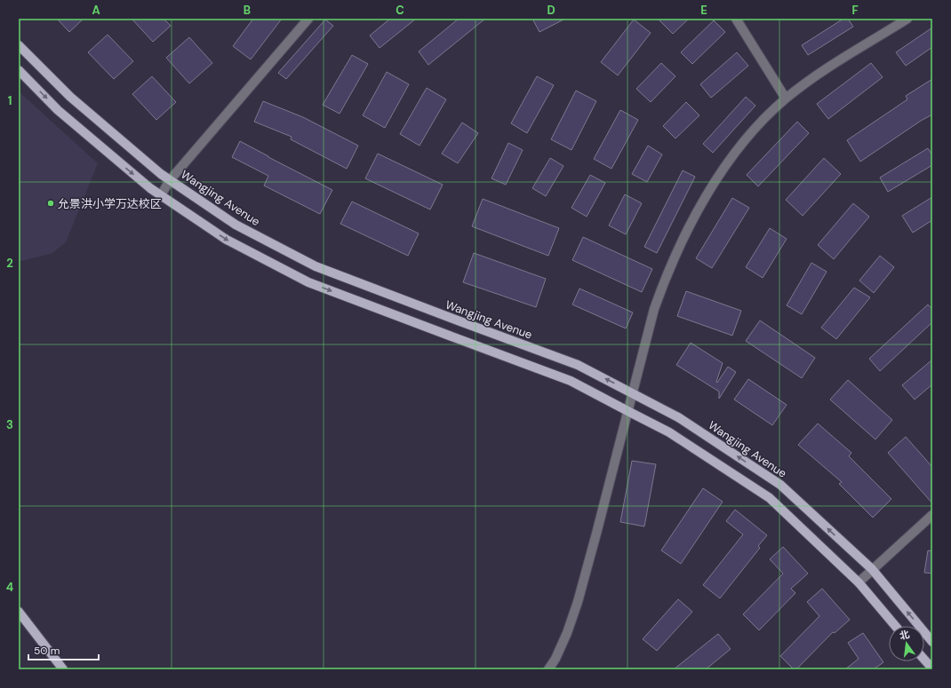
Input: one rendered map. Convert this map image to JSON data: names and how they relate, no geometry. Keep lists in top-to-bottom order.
{
  "streets": {
    "main road": ["Wangjing Avenue"]
  },
  "places": ["允景洪小学万达校区"],
  "scale_bar": "50 m",
  "north": "top",
  "grid": {
    "columns": [
      "A",
      "B",
      "C",
      "D",
      "E",
      "F"
    ],
    "rows": [
      "1",
      "2",
      "3",
      "4"
    ]
  }
}
